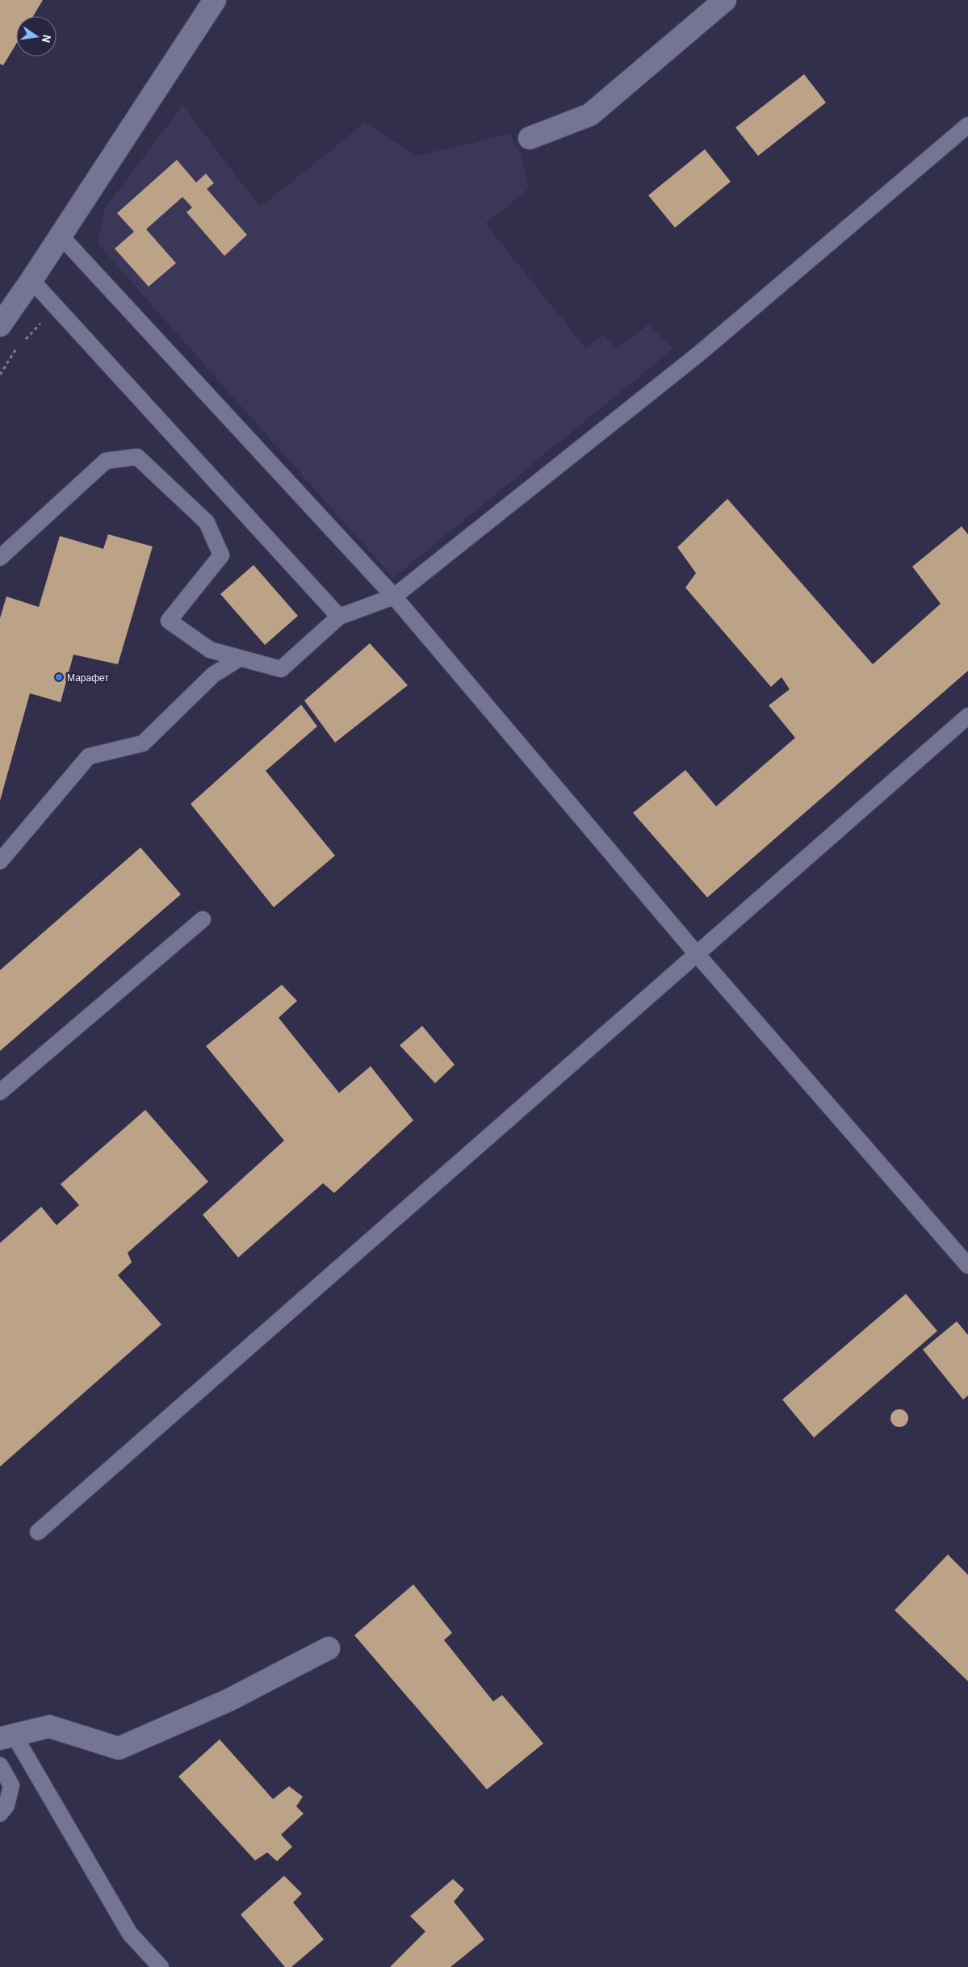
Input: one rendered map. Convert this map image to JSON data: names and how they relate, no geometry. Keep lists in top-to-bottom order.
{
  "places": ["Марафет"],
  "north": "right"
}
